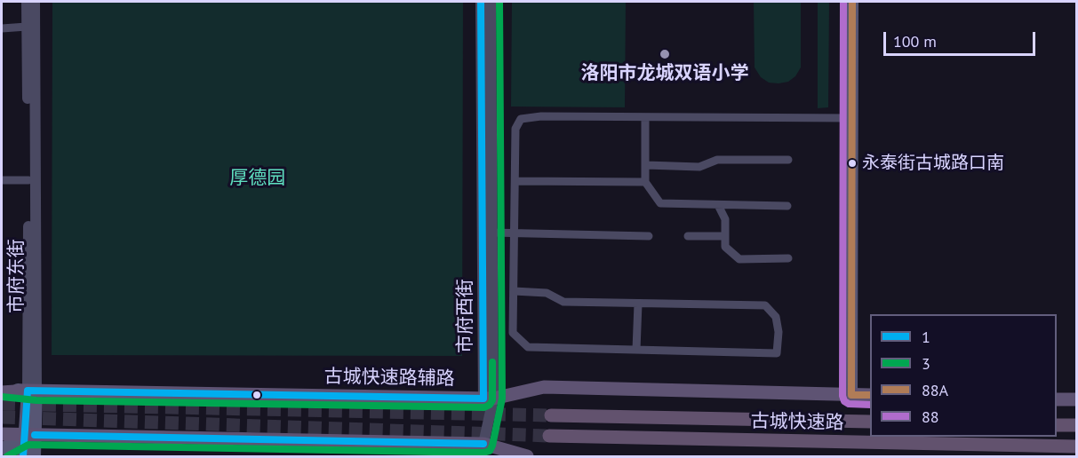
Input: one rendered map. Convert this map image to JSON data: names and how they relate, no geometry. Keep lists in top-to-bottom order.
{
  "streets": {
    "highway": ["古城快速路"],
    "main road": ["市府东街", "古城快速路辅路"],
    "street": ["市府西街"]
  },
  "crossings": [
    ["市府东街", "古城快速路辅路"],
    ["市府西街", "古城快速路辅路"]
  ],
  "parks": ["厚德园"],
  "places": ["洛阳市龙城双语小学", "永泰街古城路口南"],
  "lines": [
    "transit line 1",
    "transit line 3",
    "transit line 88A",
    "transit line 88"
  ],
  "legend": [
    "1",
    "3",
    "88A",
    "88"
  ],
  "scale_bar": "100 m"
}
